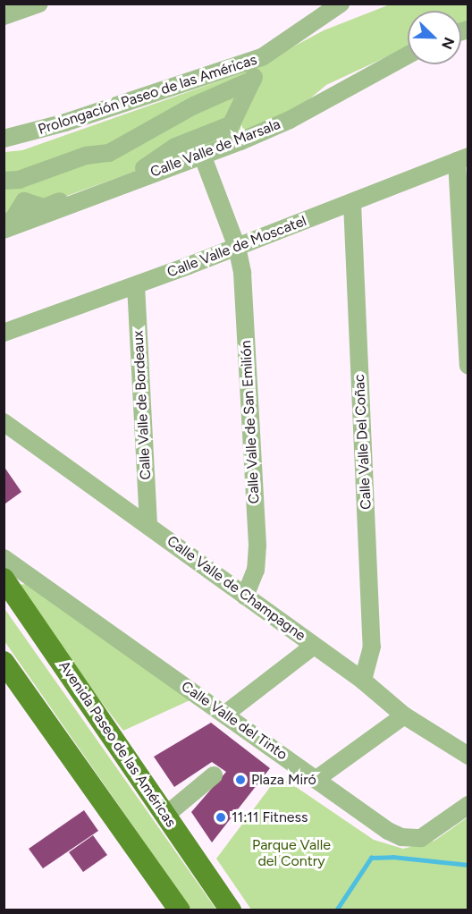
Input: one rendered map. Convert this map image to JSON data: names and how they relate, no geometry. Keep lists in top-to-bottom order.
{
  "streets": {
    "main road": ["Avenida Paseo de las Américas"],
    "street": [
      "Prolongación Paseo de las Américas",
      "Calle Valle de Marsala",
      "Calle Valle de Moscatel",
      "Calle Valle de Bordeaux",
      "Calle Valle de San Emilión",
      "Calle Valle Del Coñac",
      "Calle Valle de Champagne",
      "Calle Valle del Tinto"
    ]
  },
  "crossings": [
    ["Calle Valle de Marsala", "Calle Valle de San Emilión"],
    ["Calle Valle de Moscatel", "Calle Valle de Bordeaux"],
    ["Calle Valle de Moscatel", "Calle Valle de San Emilión"],
    ["Calle Valle de Moscatel", "Calle Valle Del Coñac"],
    ["Calle Valle de Bordeaux", "Calle Valle de Champagne"],
    ["Calle Valle de San Emilión", "Calle Valle de Champagne"],
    ["Calle Valle Del Coñac", "Calle Valle de Champagne"]
  ],
  "parks": ["Parque Valle del Contry"],
  "places": ["Plaza Miró", "11:11 Fitness"],
  "north": "bottom right"
}
